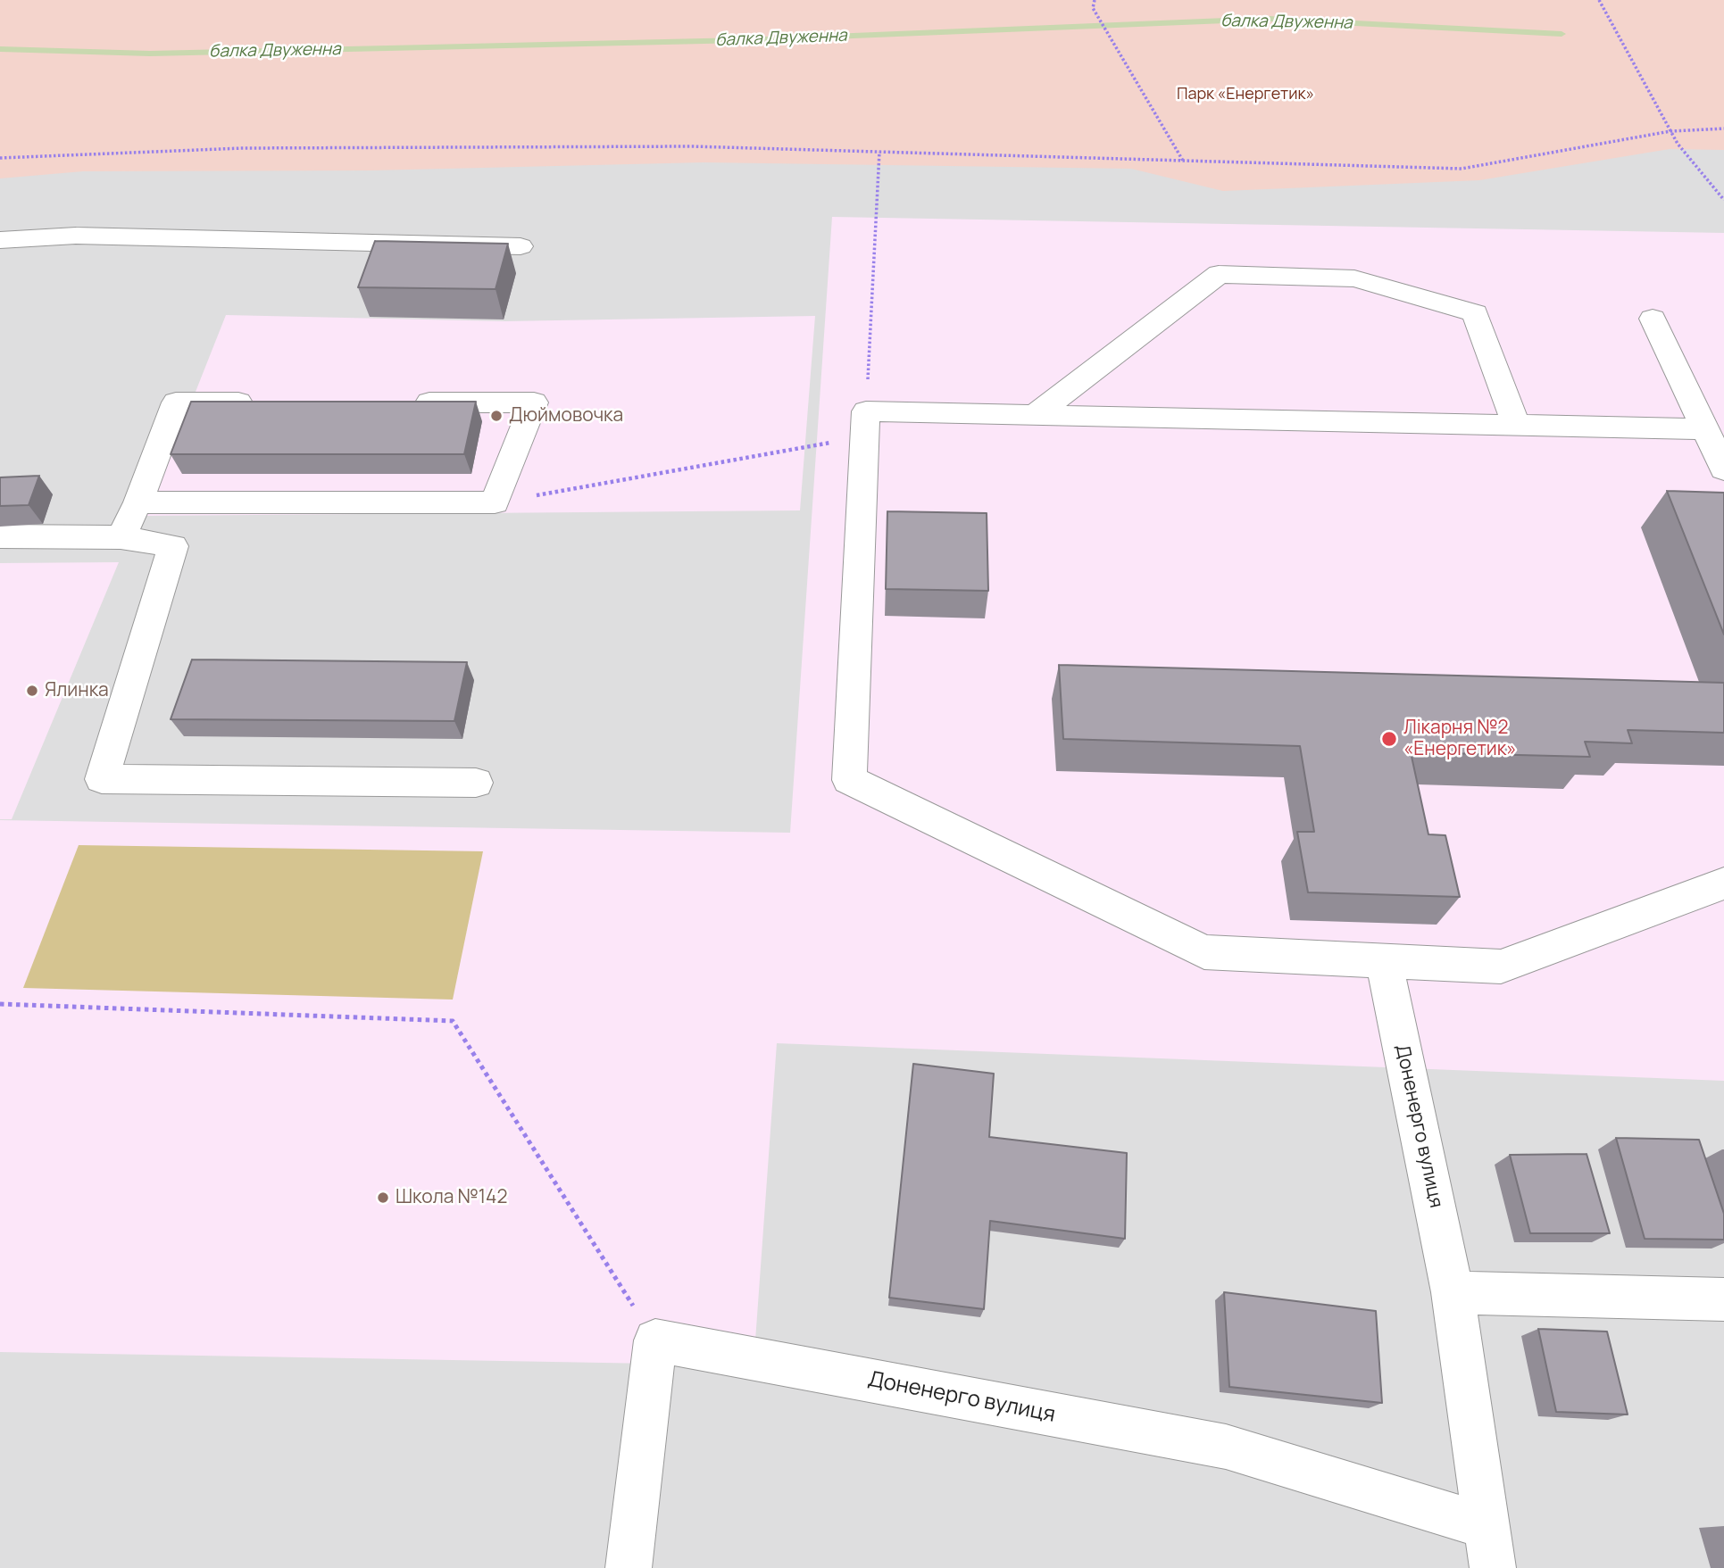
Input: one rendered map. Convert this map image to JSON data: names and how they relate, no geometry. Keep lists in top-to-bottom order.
{
  "streets": {
    "street": ["Доненерго вулиця"]
  },
  "water": ["балка Двуженна"],
  "parks": ["Парк «Енергетик»"],
  "places": [
    "Дюймовочка",
    "Ялинка",
    "Лікарня №2 «Енергетик»",
    "Школа №142"
  ]
}
